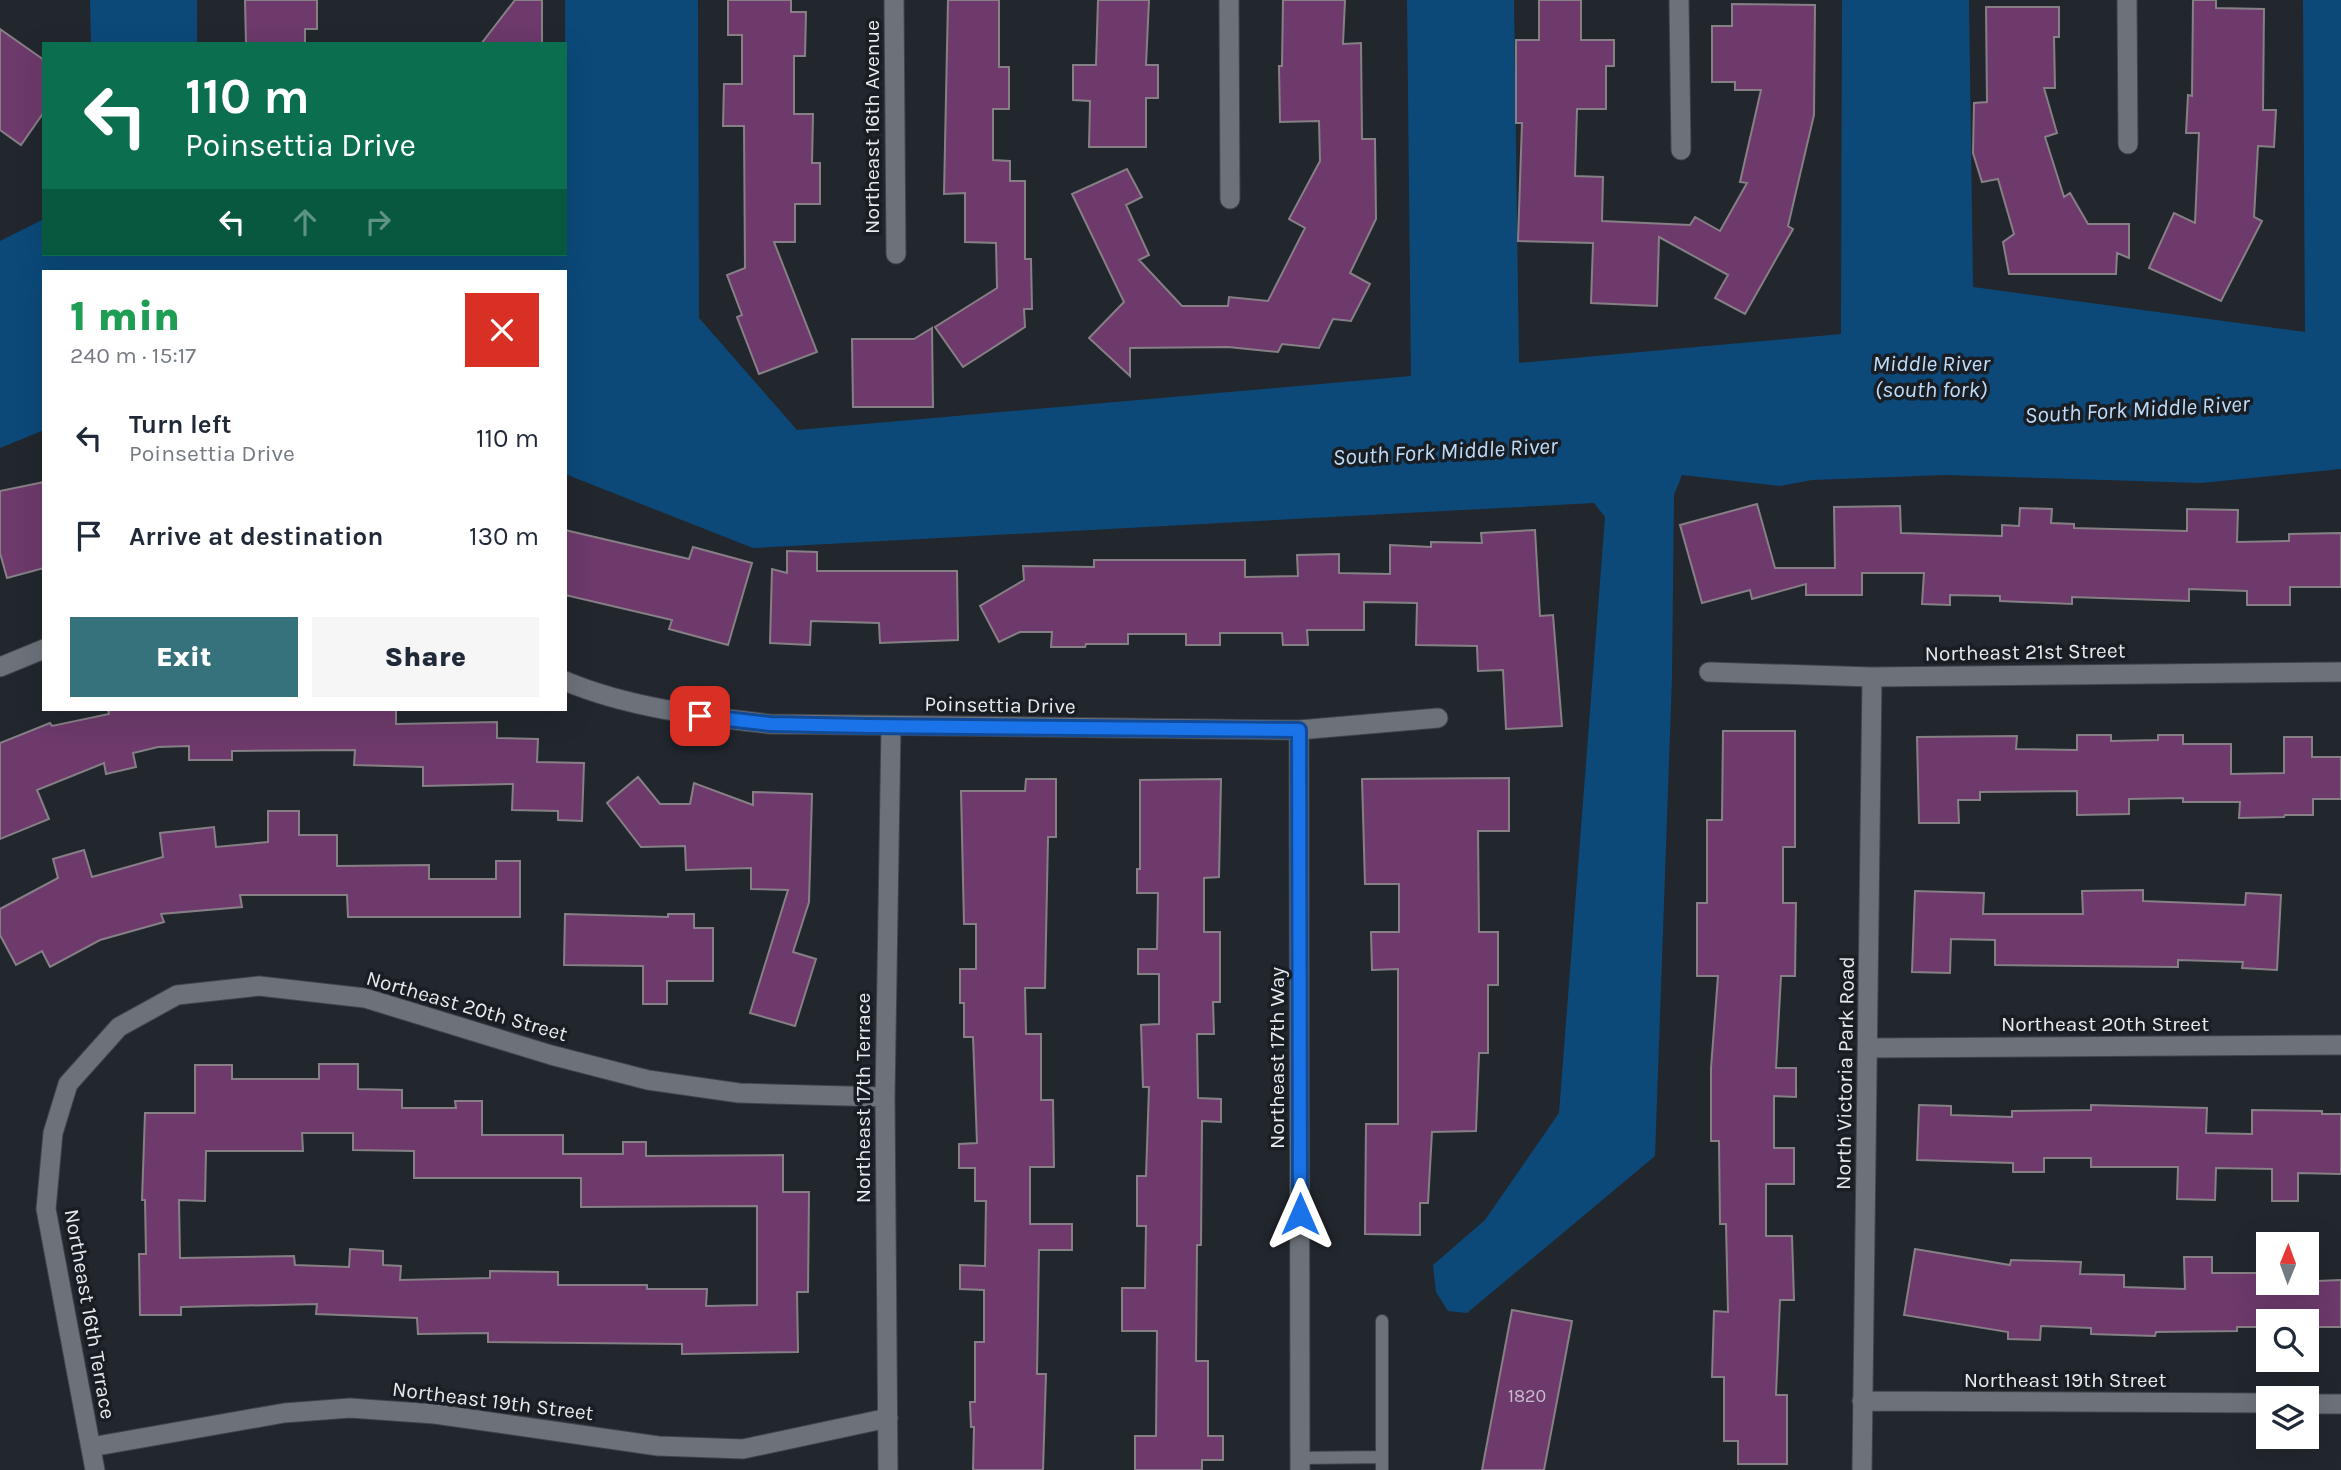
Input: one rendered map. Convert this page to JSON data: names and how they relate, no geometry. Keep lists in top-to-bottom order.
{
  "streets": {
    "street": [
      "Northeast 16th Avenue",
      "Northeast 21st Street",
      "Poinsettia Drive",
      "Northeast 20th Street",
      "Northeast 17th Way",
      "North Victoria Park Road",
      "Northeast 17th Terrace",
      "Northeast 16th Terrace",
      "Northeast 19th Street"
    ]
  },
  "crossings": [
    ["Northeast 21st Street", "North Victoria Park Road"],
    ["Poinsettia Drive", "Northeast 17th Way"],
    ["Poinsettia Drive", "Northeast 17th Terrace"],
    ["Northeast 20th Street", "North Victoria Park Road"],
    ["Northeast 20th Street", "Northeast 17th Terrace"],
    ["Northeast 20th Street", "Northeast 16th Terrace"],
    ["North Victoria Park Road", "Northeast 19th Street"],
    ["Northeast 17th Terrace", "Northeast 19th Street"],
    ["Northeast 16th Terrace", "Northeast 19th Street"]
  ],
  "water": ["Middle River (south fork)", "South Fork Middle River"],
  "house_numbers": ["1820"],
  "north": "top",
  "page": {
    "turn": ["110 m", "Poinsettia Drive"],
    "heading": ["1 min", "240 m · 15:17"],
    "list": [
      {
        "name": "Turn left",
        "note": "Poinsettia Drive",
        "value": "110 m"
      },
      {
        "name": "Arrive at destination",
        "value": "130 m"
      }
    ],
    "buttons": ["Exit", "Share"]
  }
}
